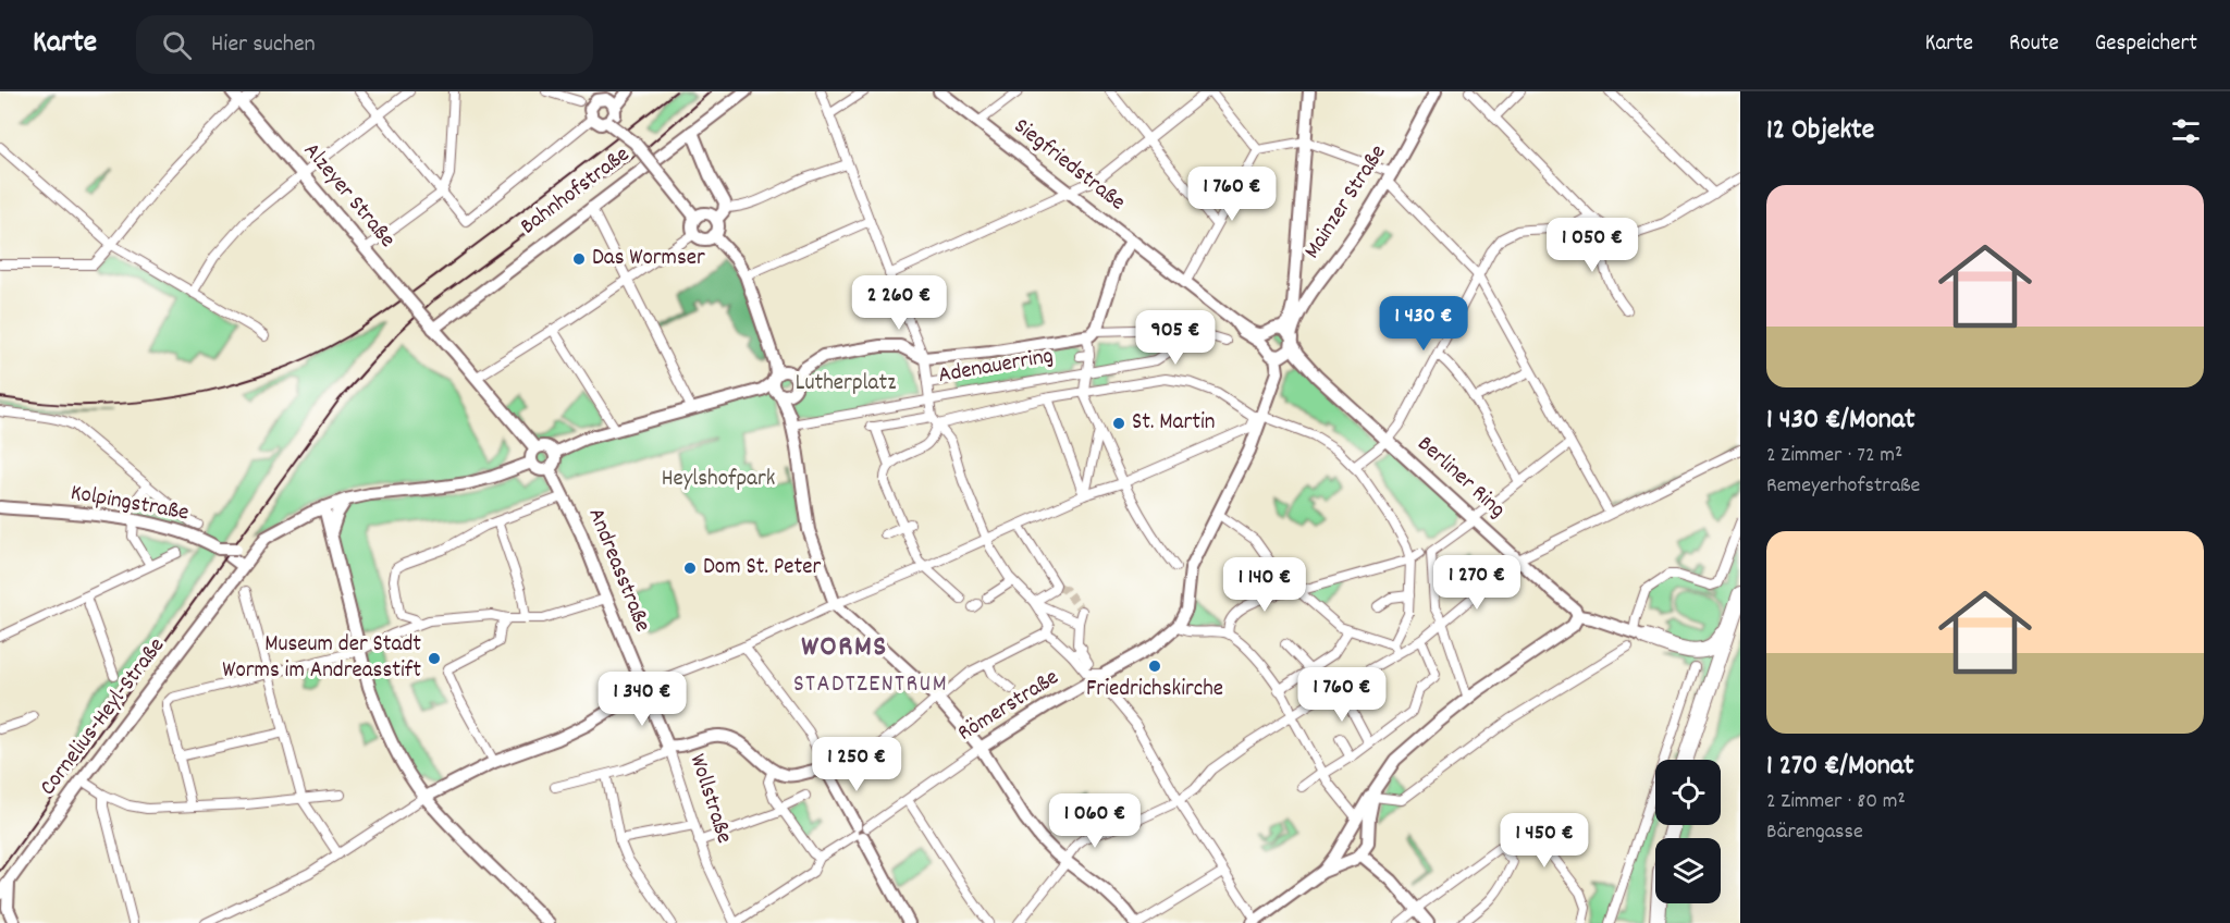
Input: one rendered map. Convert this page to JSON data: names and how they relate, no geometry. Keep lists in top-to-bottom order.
{
  "streets": {
    "street": [
      "Siegfriedstraße",
      "Bahnhofstraße",
      "Alzeyer Straße",
      "Mainzer Straße",
      "Adenauerring",
      "Berliner Ring",
      "Kolpingstraße",
      "Andreasstraße",
      "Römerstraße",
      "Cornelius-Heyl-Straße",
      "Wollstraße"
    ]
  },
  "crossings": [
    ["Siegfriedstraße", "Mainzer Straße"],
    ["Siegfriedstraße", "Berliner Ring"],
    ["Bahnhofstraße", "Alzeyer Straße"],
    ["Mainzer Straße", "Berliner Ring"],
    ["Mainzer Straße", "Römerstraße"],
    ["Andreasstraße", "Wollstraße"],
    ["Römerstraße", "Wollstraße"]
  ],
  "districts": ["WORMS", "STADTZENTRUM"],
  "parks": ["Lutherplatz", "Heylshofpark"],
  "places": [
    "Das Wormser",
    "St. Martin",
    "Dom St. Peter",
    "Museum der Stadt Worms im Andreasstift",
    "Friedrichskirche"
  ],
  "page": {
    "header": "Karte",
    "search": "Hier suchen",
    "nav": ["Karte", "Route", "Gespeichert"],
    "heading": "12 Objekte",
    "price": [
      "1 760 €",
      "1 050 €",
      "2 260 €",
      "1 430 €",
      "905 €",
      "1 270 €",
      "1 140 €",
      "1 760 €",
      "1 340 €",
      "1 250 €",
      "1 060 €",
      "1 450 €"
    ],
    "list": [
      {
        "name": "1 430 €/Monat",
        "note": "2 Zimmer · 72 m² · Remeyerhofstraße"
      },
      {
        "name": "1 270 €/Monat",
        "note": "2 Zimmer · 80 m² · Bärengasse"
      }
    ]
  }
}
